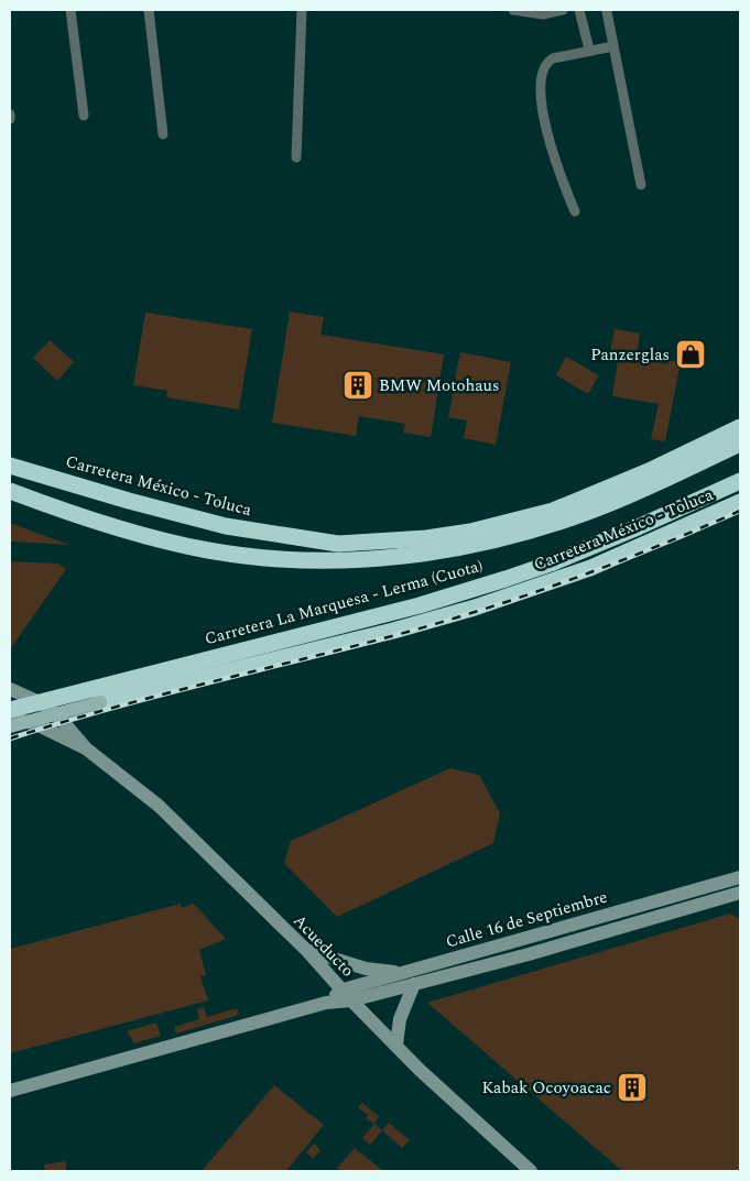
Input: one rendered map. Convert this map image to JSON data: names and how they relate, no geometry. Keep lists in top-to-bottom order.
{
  "streets": {
    "highway": ["Carretera México - Toluca", "Carretera La Marquesa - Lerma (Cuota)"],
    "main road": ["Calle 16 de Septiembre", "Acueducto"]
  },
  "crossings": [
    ["Calle 16 de Septiembre", "Acueducto"]
  ],
  "places": {
    "shop": ["Panzerglas"],
    "building": ["BMW Motohaus", "Kabak Ocoyoacac"]
  }
}
